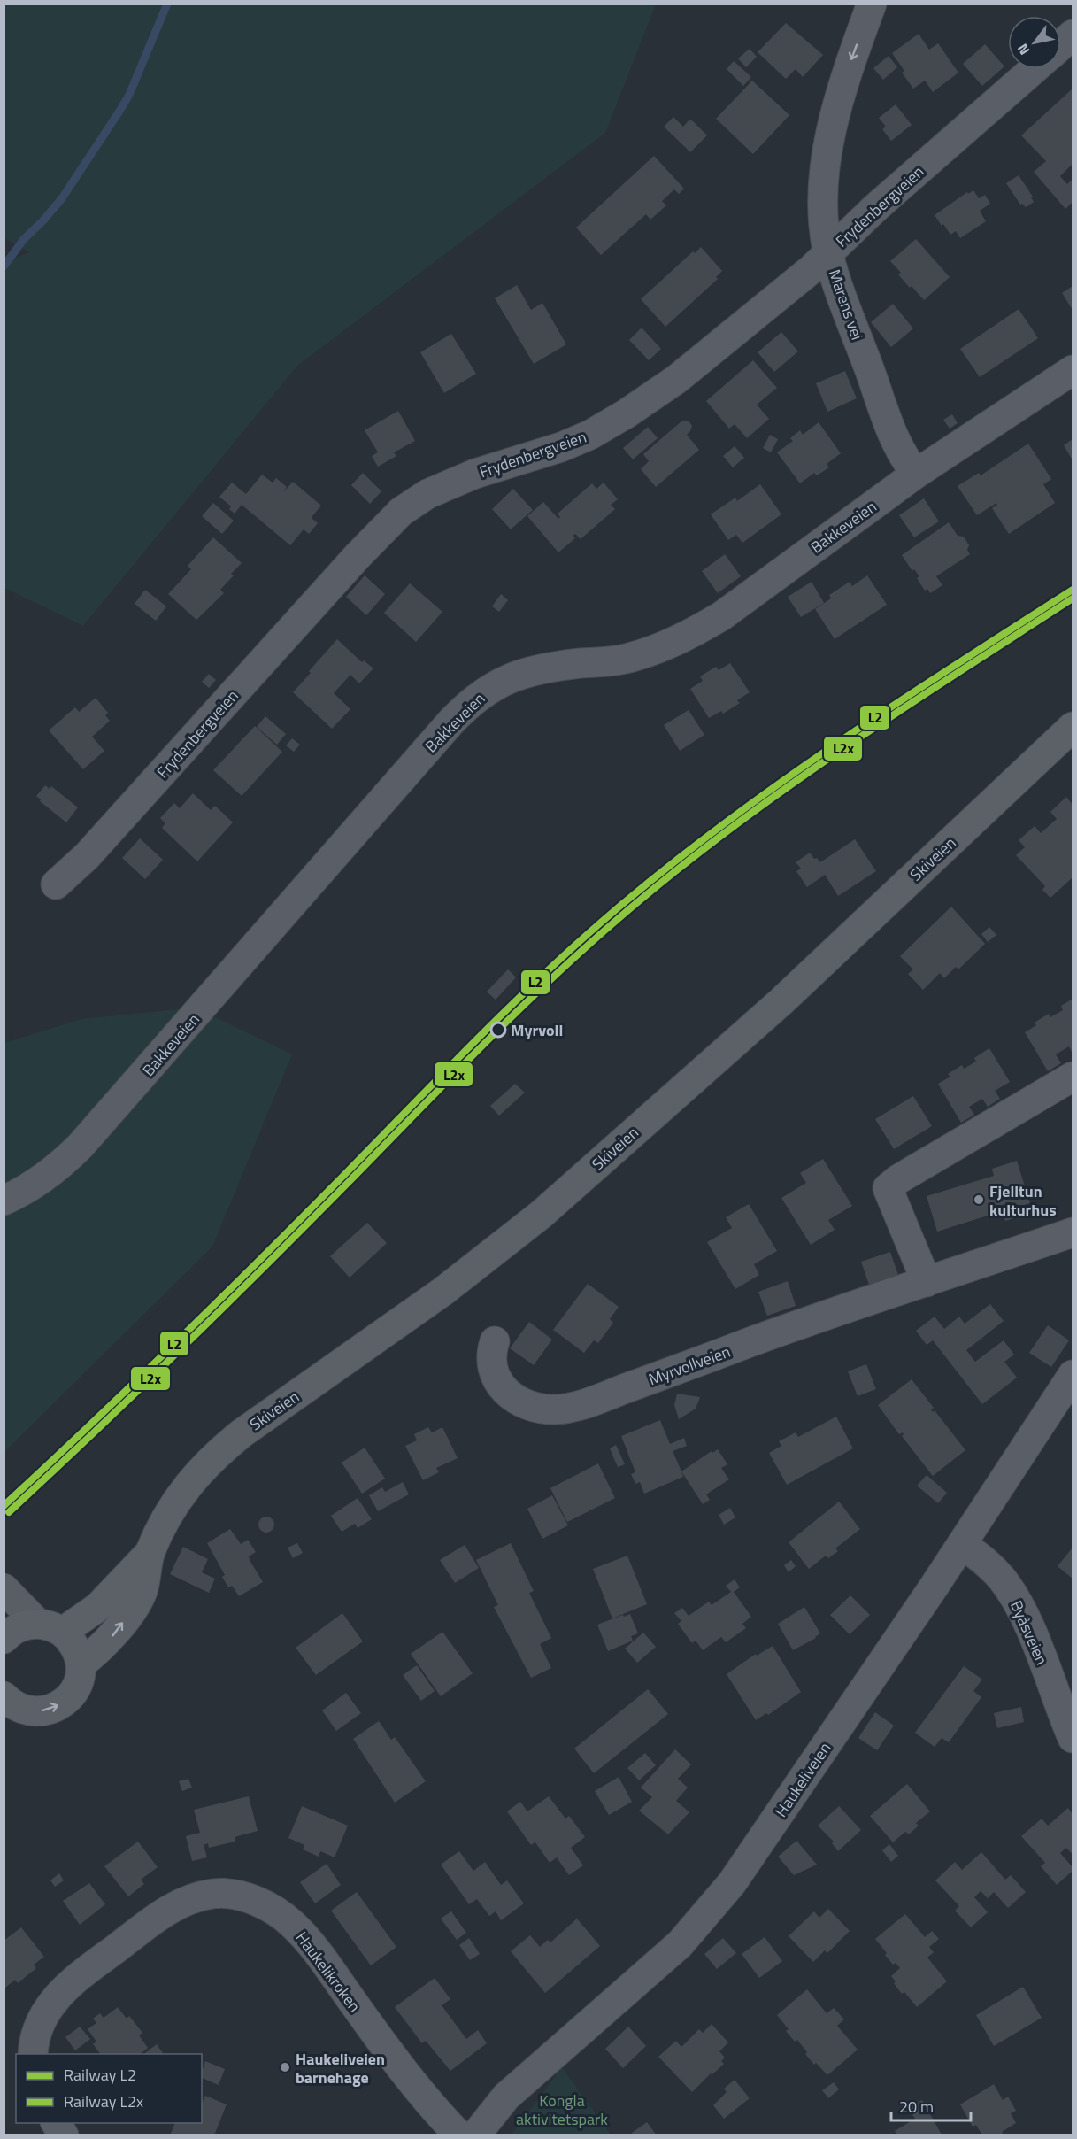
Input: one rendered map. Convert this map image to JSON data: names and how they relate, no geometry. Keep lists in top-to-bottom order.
{
  "streets": {
    "main road": ["Skiveien"],
    "street": [
      "Frydenbergveien",
      "Marens vei",
      "Bakkeveien",
      "Myrvollveien",
      "Byåsveien",
      "Haukeliveien",
      "Haukelikroken"
    ]
  },
  "crossings": [
    ["Frydenbergveien", "Marens vei"],
    ["Marens vei", "Bakkeveien"],
    ["Byåsveien", "Haukeliveien"]
  ],
  "one_way": ["Marens vei"],
  "parks": ["Kongla aktivitetspark"],
  "places": ["Myrvoll", "Fjelltun kulturhus", "Haukeliveien barnehage"],
  "lines": ["rail line L2", "rail line L2x"],
  "legend": ["Railway L2", "Railway L2x"],
  "scale_bar": "20 m",
  "north": "bottom left"
}
